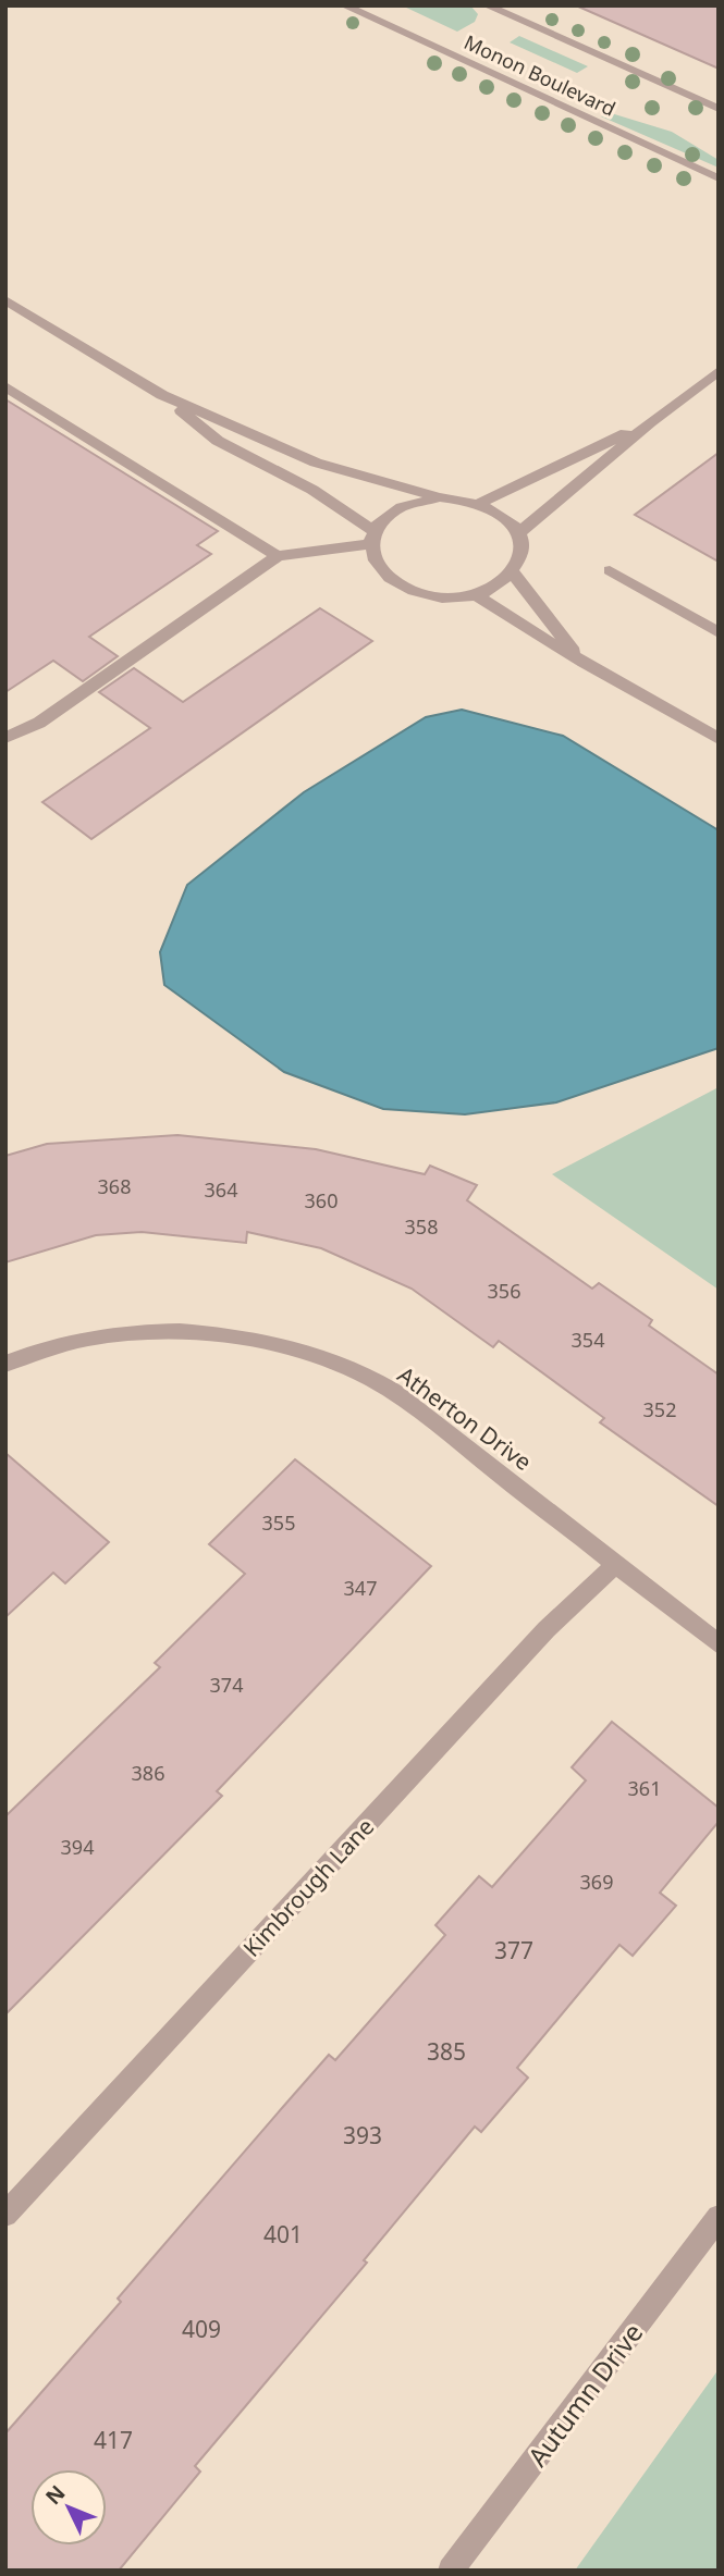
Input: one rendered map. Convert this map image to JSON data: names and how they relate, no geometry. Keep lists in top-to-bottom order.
{
  "streets": {
    "street": [
      "Monon Boulevard",
      "Atherton Drive",
      "Kimbrough Lane",
      "Autumn Drive"
    ]
  },
  "crossings": [
    ["Atherton Drive", "Kimbrough Lane"]
  ],
  "house_numbers": [
    "368",
    "364",
    "360",
    "358",
    "356",
    "354",
    "352",
    "355",
    "347",
    "374",
    "386",
    "361",
    "394",
    "369",
    "377",
    "385",
    "393",
    "401",
    "409",
    "417"
  ],
  "north": "top left"
}
